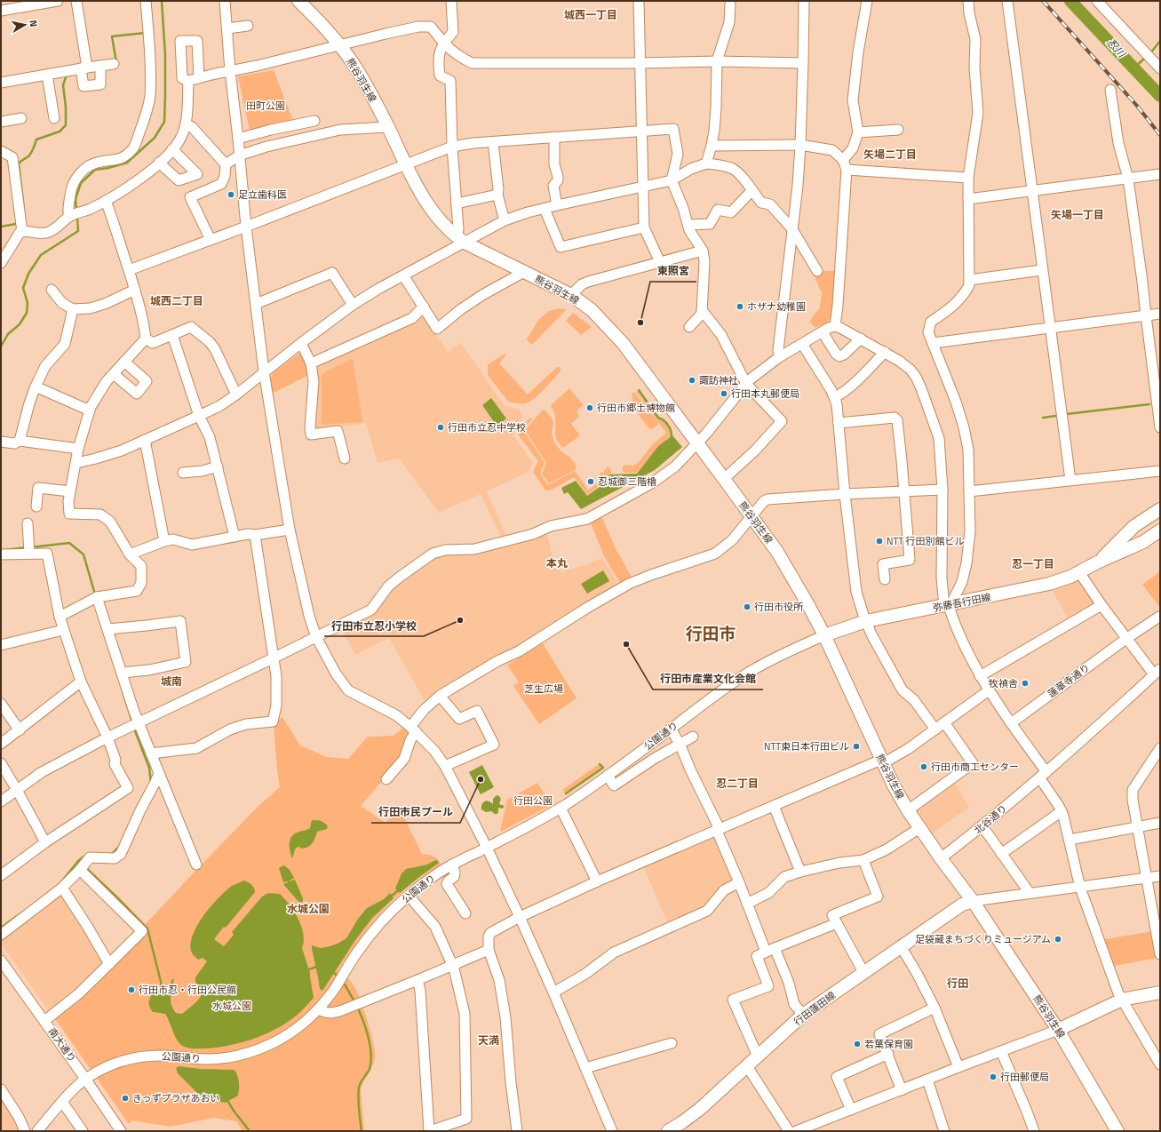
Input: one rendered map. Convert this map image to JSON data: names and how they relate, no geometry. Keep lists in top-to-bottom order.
{
  "streets": {
    "main road": ["熊谷羽生線", "弥藤吾行田線", "行田蓮田線"],
    "street": [
      "蓮華寺通り",
      "公園通り",
      "北谷通り",
      "南大通り"
    ]
  },
  "crossings": [
    ["熊谷羽生線", "弥藤吾行田線"],
    ["熊谷羽生線", "公園通り"],
    ["熊谷羽生線", "北谷通り"],
    ["熊谷羽生線", "行田蓮田線"],
    ["弥藤吾行田線", "公園通り"],
    ["公園通り", "南大通り"]
  ],
  "districts": [
    "城西一丁目",
    "矢場二丁目",
    "矢場一丁目",
    "城西二丁目",
    "本丸",
    "忍一丁目",
    "行田市",
    "城南",
    "忍二丁目",
    "水城公園",
    "行田",
    "天満"
  ],
  "water": ["忍川"],
  "parks": [
    "田町公園",
    "芝生広場",
    "行田公園",
    "水城公園"
  ],
  "places": [
    "足立歯科医",
    "ホザナ幼稚園",
    "東照宮",
    "諏訪神社",
    "行田本丸郵便局",
    "行田市郷土博物館",
    "行田市立忍中学校",
    "忍城御三階櫓",
    "NTT 行田別館ビル",
    "行田市役所",
    "行田市立忍小学校",
    "行田市産業文化会館",
    "牧禎舎",
    "NTT東日本行田ビル",
    "行田市商工センター",
    "行田市民プール",
    "足袋蔵まちづくりミュージアム",
    "行田市忍・行田公民館",
    "若葉保育園",
    "行田郵便局",
    "きっずプラザあおい"
  ],
  "north": "right"
}
